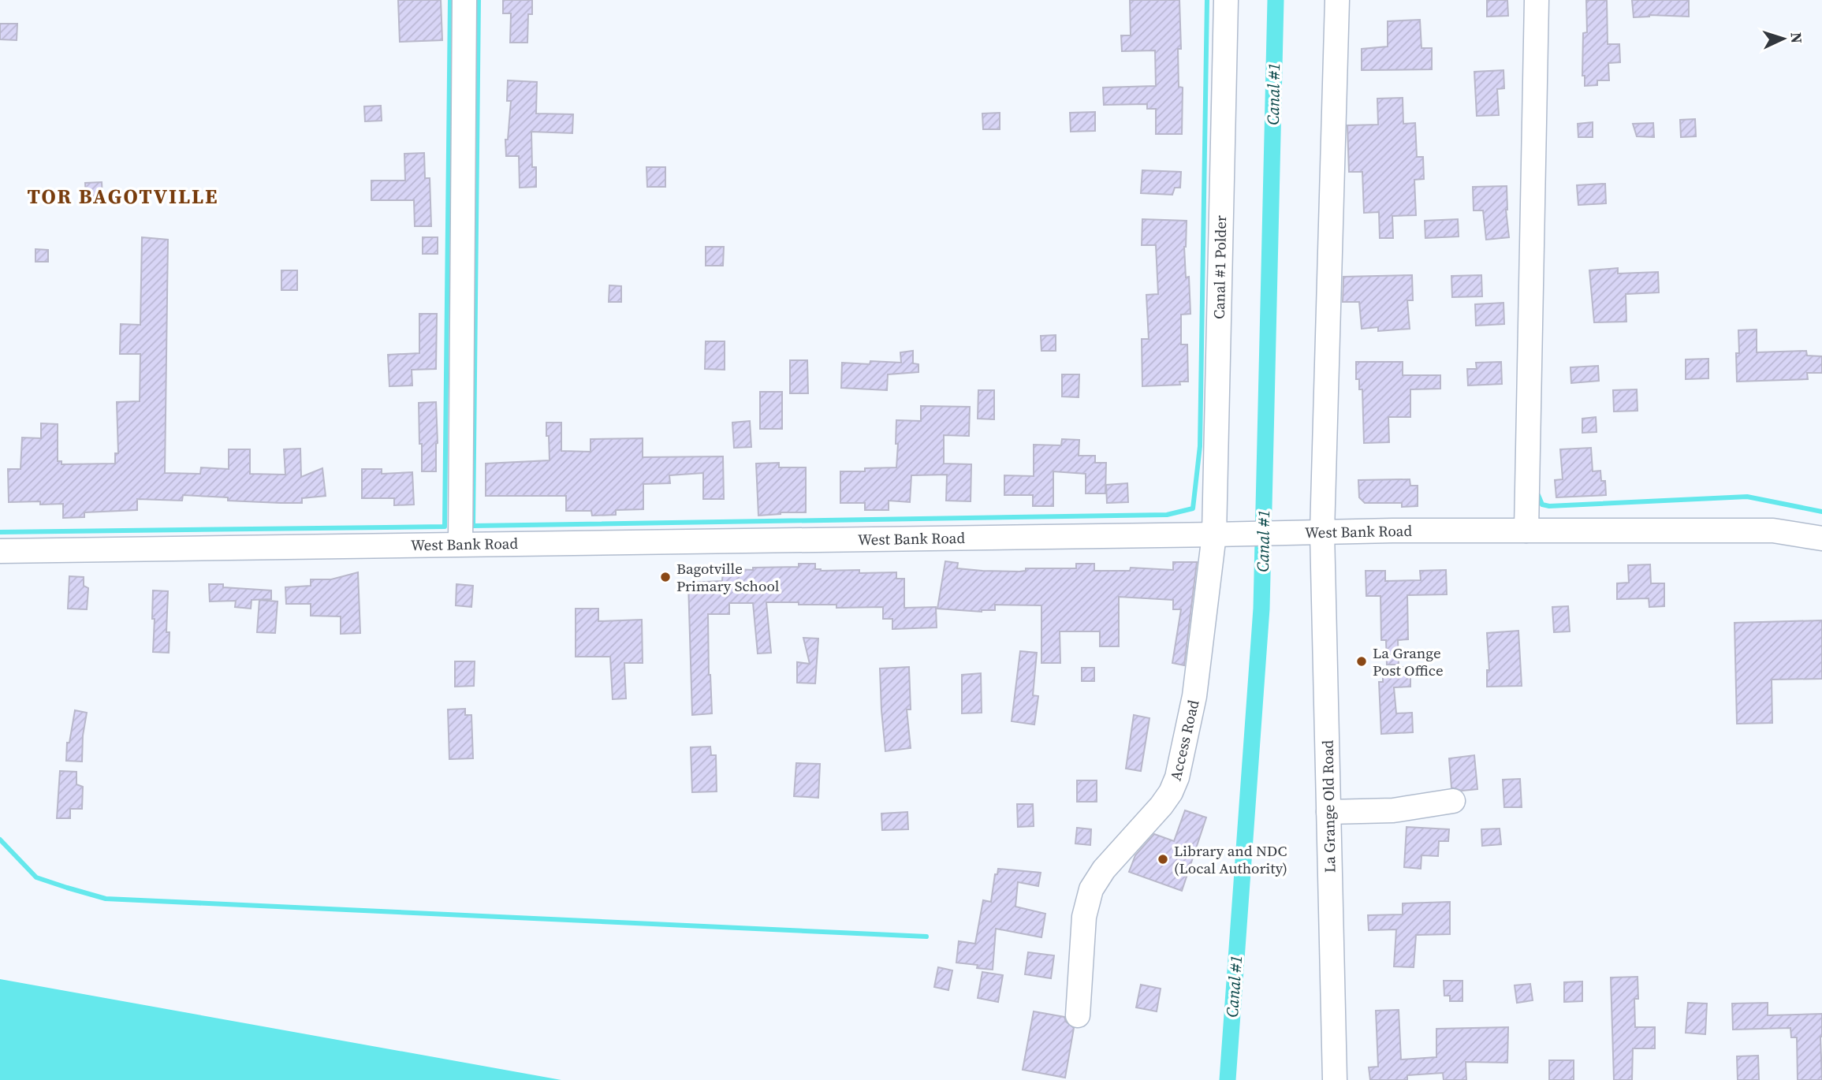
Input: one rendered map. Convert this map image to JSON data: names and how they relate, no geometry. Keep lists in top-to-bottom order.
{
  "streets": {
    "street": [
      "Canal #1 Polder",
      "West Bank Road",
      "Access Road",
      "La Grange Old Road"
    ]
  },
  "crossings": [
    ["Canal #1 Polder", "West Bank Road"],
    ["Canal #1 Polder", "Access Road"],
    ["West Bank Road", "Access Road"],
    ["West Bank Road", "La Grange Old Road"]
  ],
  "districts": ["TOR BAGOTVILLE"],
  "water": ["Canal #1"],
  "places": ["Bagotville Primary School", "La Grange Post Office", "Library and NDC (Local Authority)"],
  "north": "right"
}
